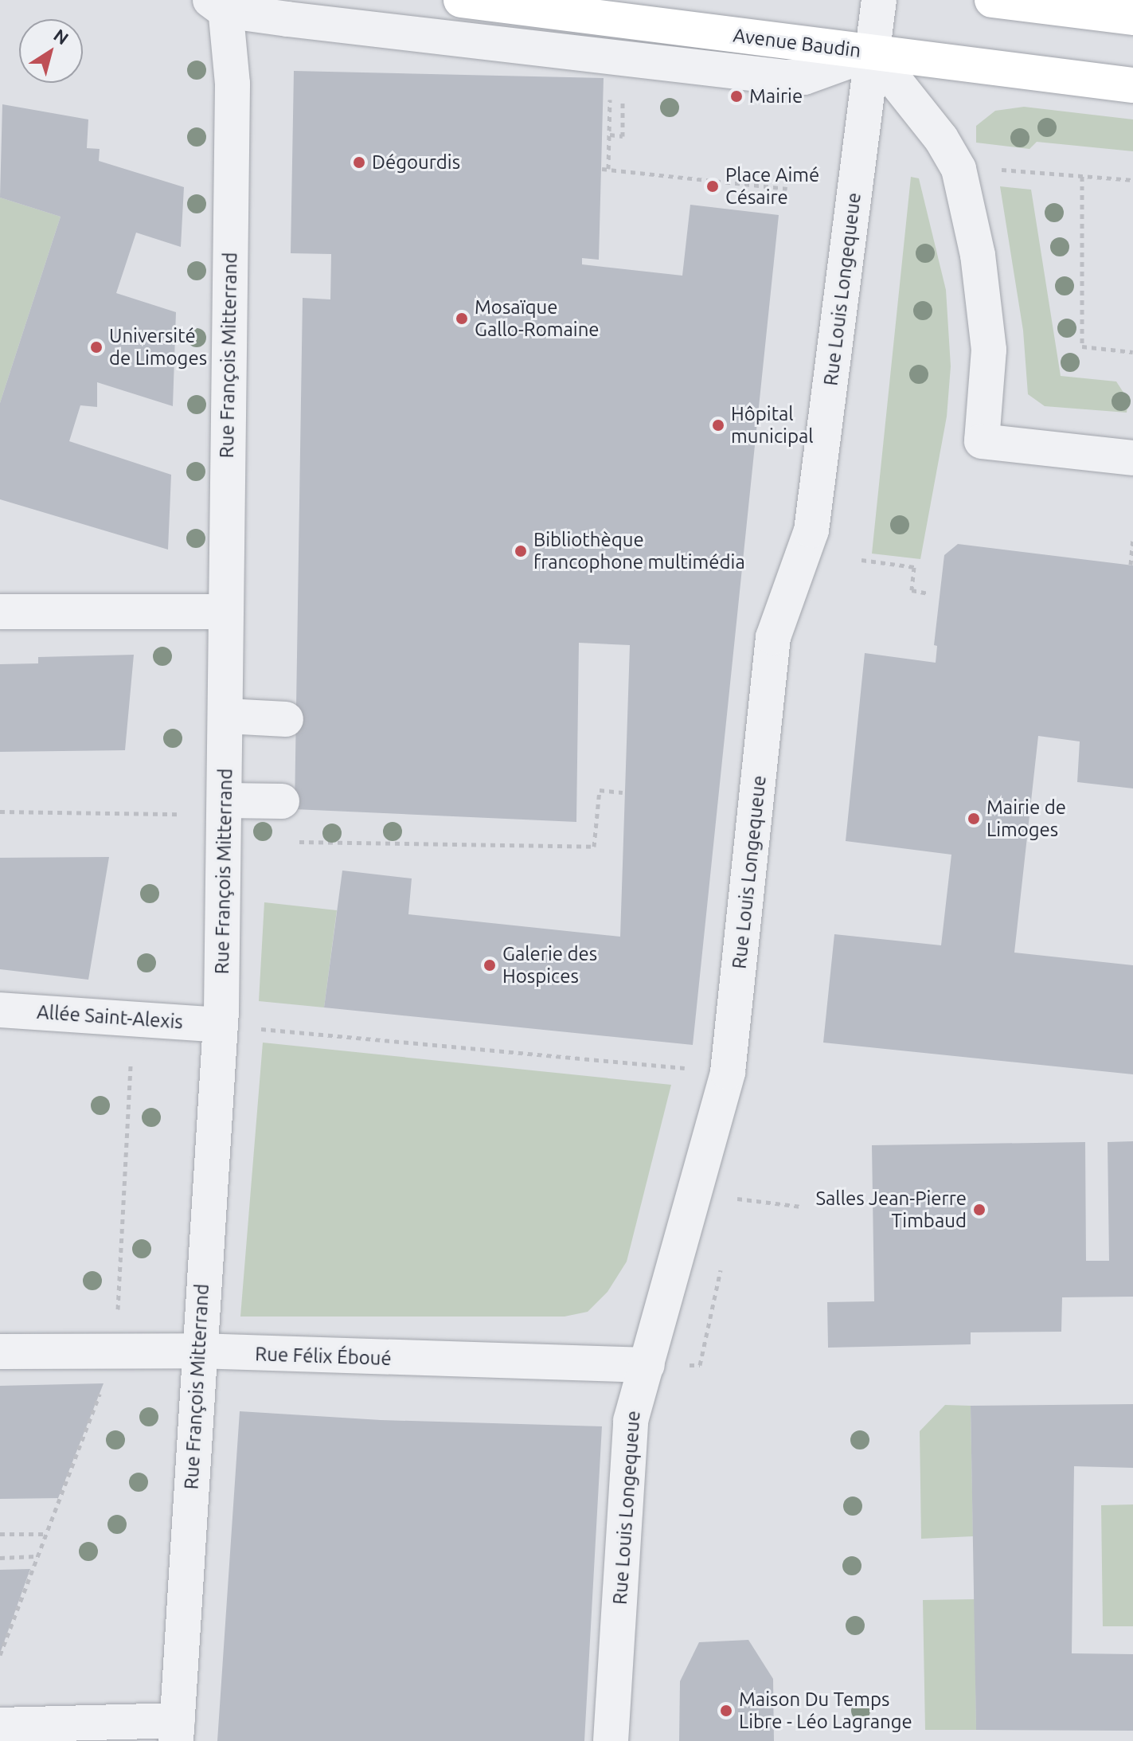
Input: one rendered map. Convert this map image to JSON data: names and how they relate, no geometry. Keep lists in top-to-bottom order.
{
  "streets": {
    "main road": ["Avenue Baudin"],
    "street": [
      "Rue Louis Longequeue",
      "Rue François Mitterrand",
      "Allée Saint-Alexis",
      "Rue Félix Éboué"
    ]
  },
  "crossings": [
    ["Avenue Baudin", "Rue Louis Longequeue"],
    ["Rue Louis Longequeue", "Rue Félix Éboué"],
    ["Rue François Mitterrand", "Allée Saint-Alexis"],
    ["Rue François Mitterrand", "Rue Félix Éboué"]
  ],
  "places": [
    "Mairie",
    "Dégourdis",
    "Place Aimé Césaire",
    "Mosaïque Gallo-Romaine",
    "Université de Limoges",
    "Hôpital municipal",
    "Bibliothèque francophone multimédia",
    "Mairie de Limoges",
    "Galerie des Hospices",
    "Salles Jean-Pierre Timbaud",
    "Maison Du Temps Libre - Léo Lagrange"
  ],
  "north": "top right"
}
